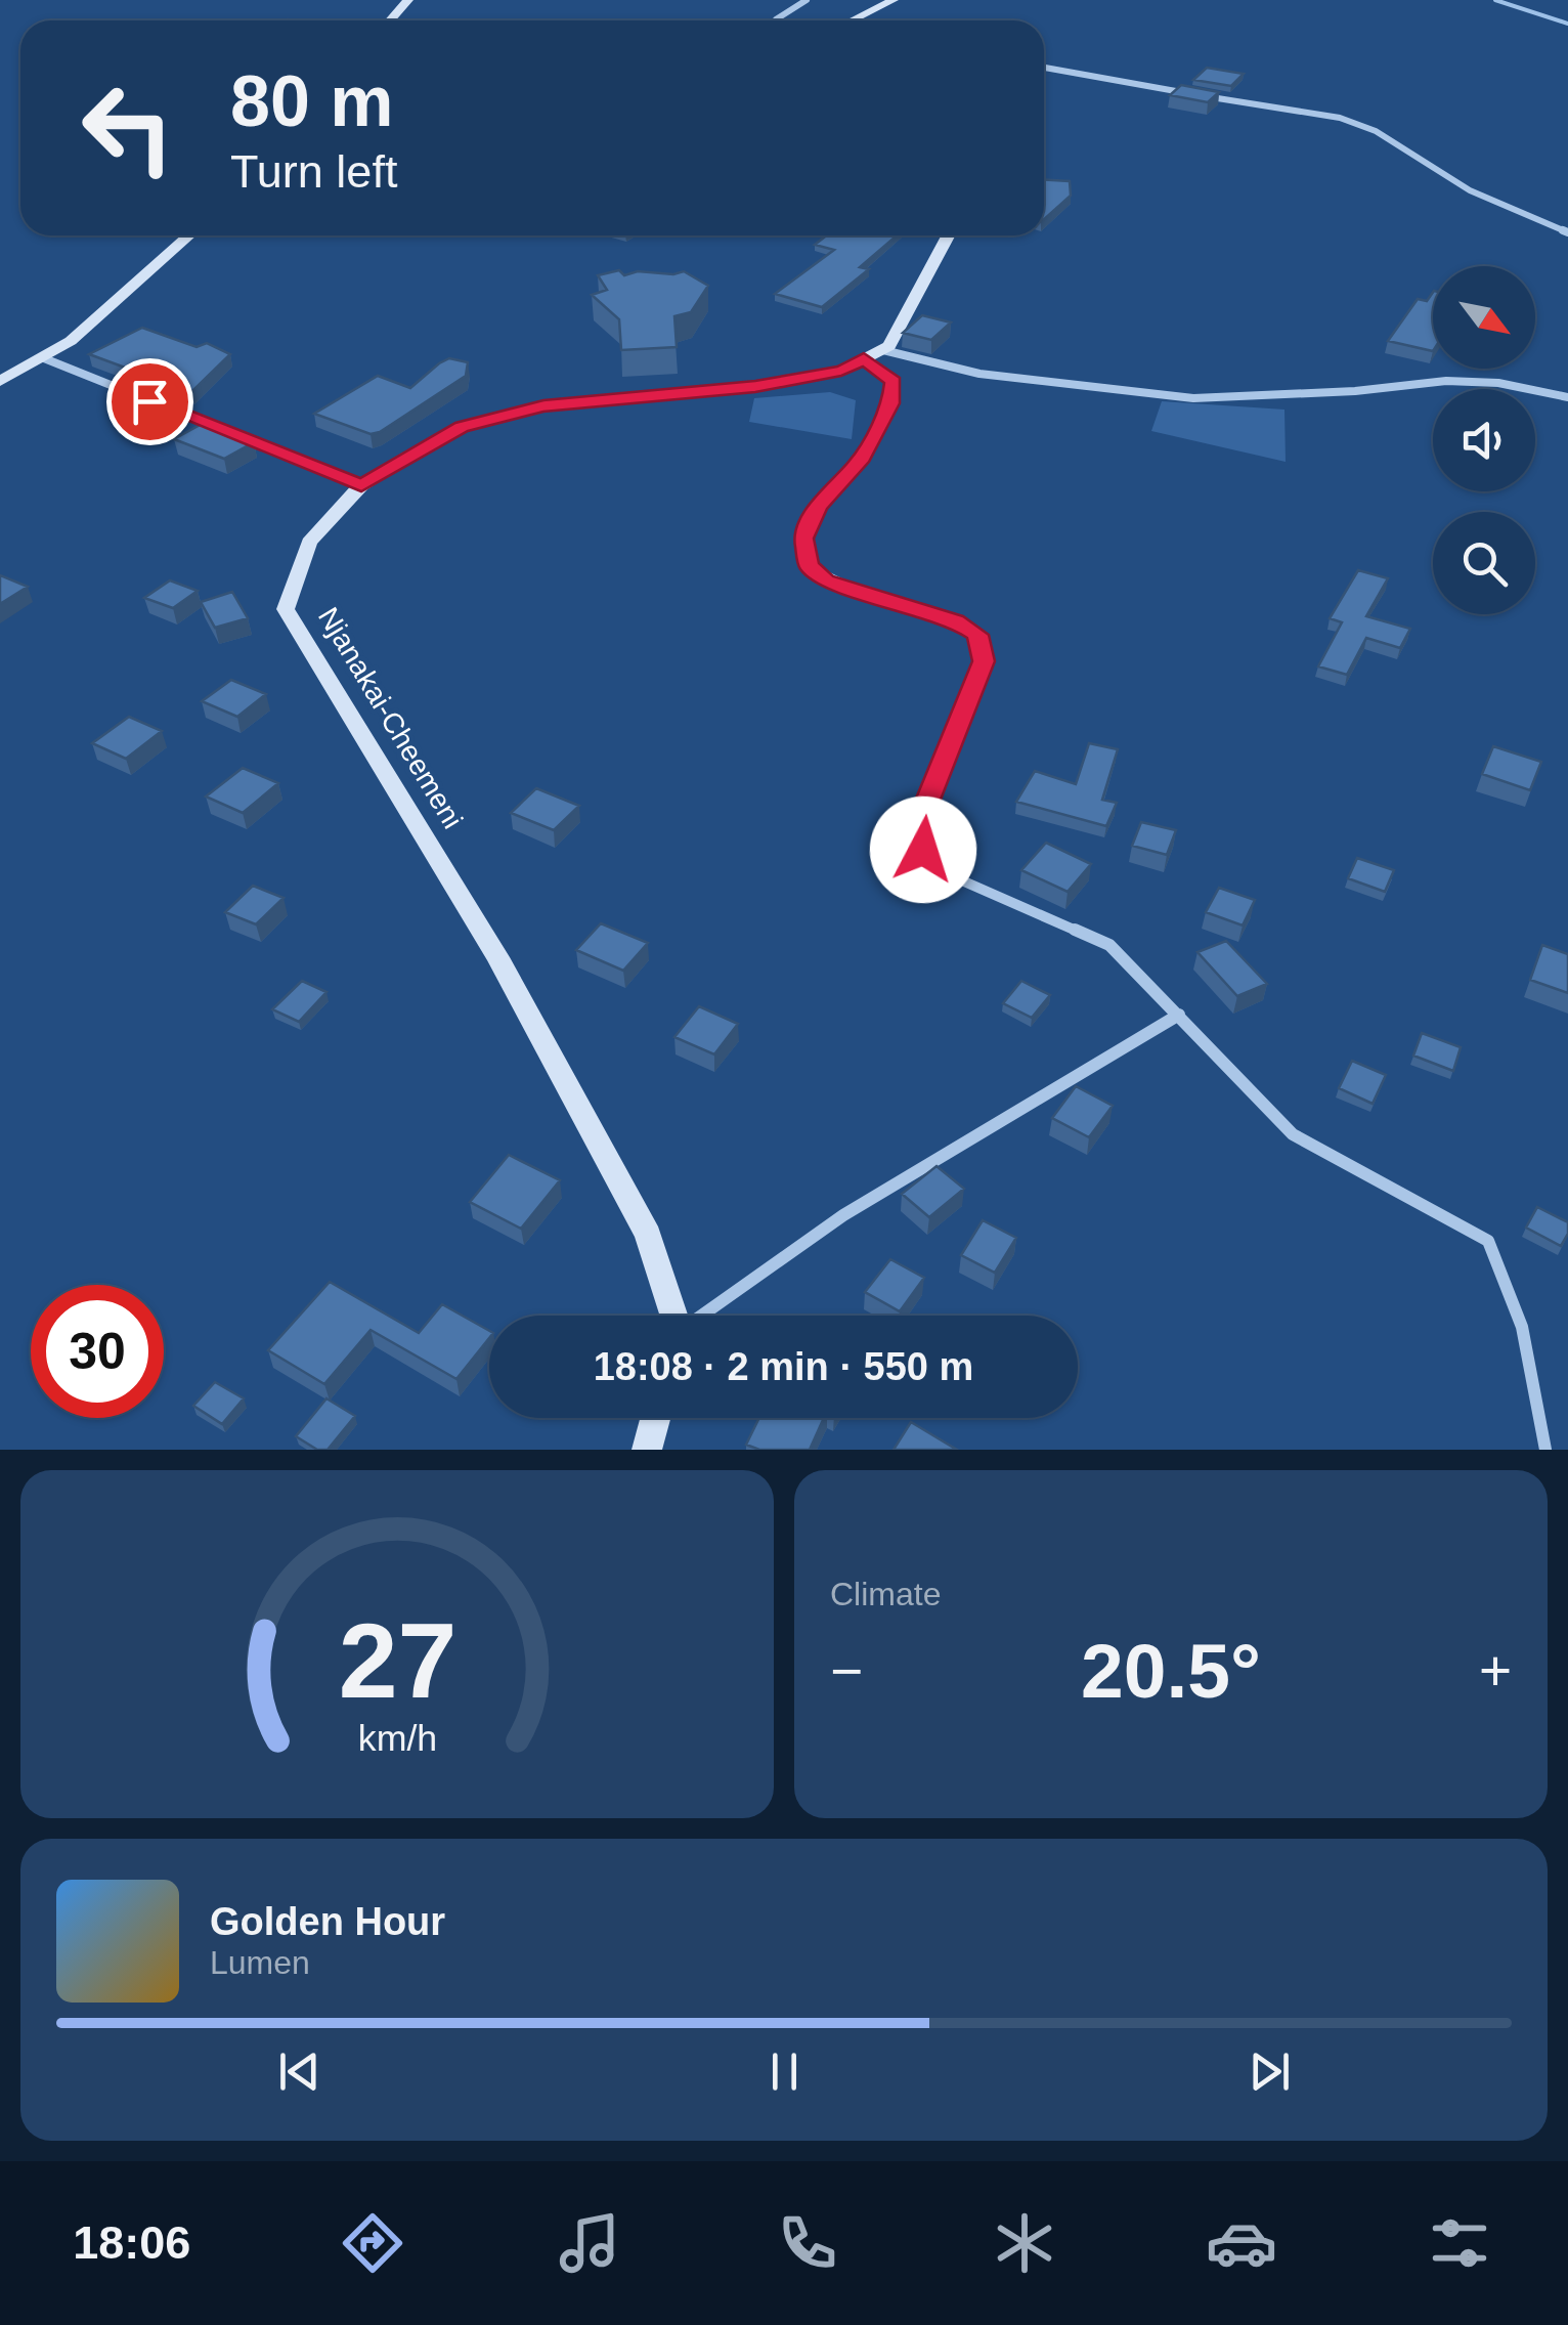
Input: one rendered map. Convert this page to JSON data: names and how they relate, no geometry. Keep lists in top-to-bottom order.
{
  "streets": {
    "main road": ["Njanakai-Cheemeni"]
  },
  "north": "bottom right",
  "page": {
    "turn": ["80 m", "Turn left"],
    "limit": "30",
    "trip": "18:08 · 2 min · 550 m",
    "tile": "Climate",
    "heat": ["−", "20.5°", "+"],
    "song": ["Golden Hour", "Lumen"],
    "tabs": "18:06",
    "gauge": ["27", "km/h"]
  }
}
